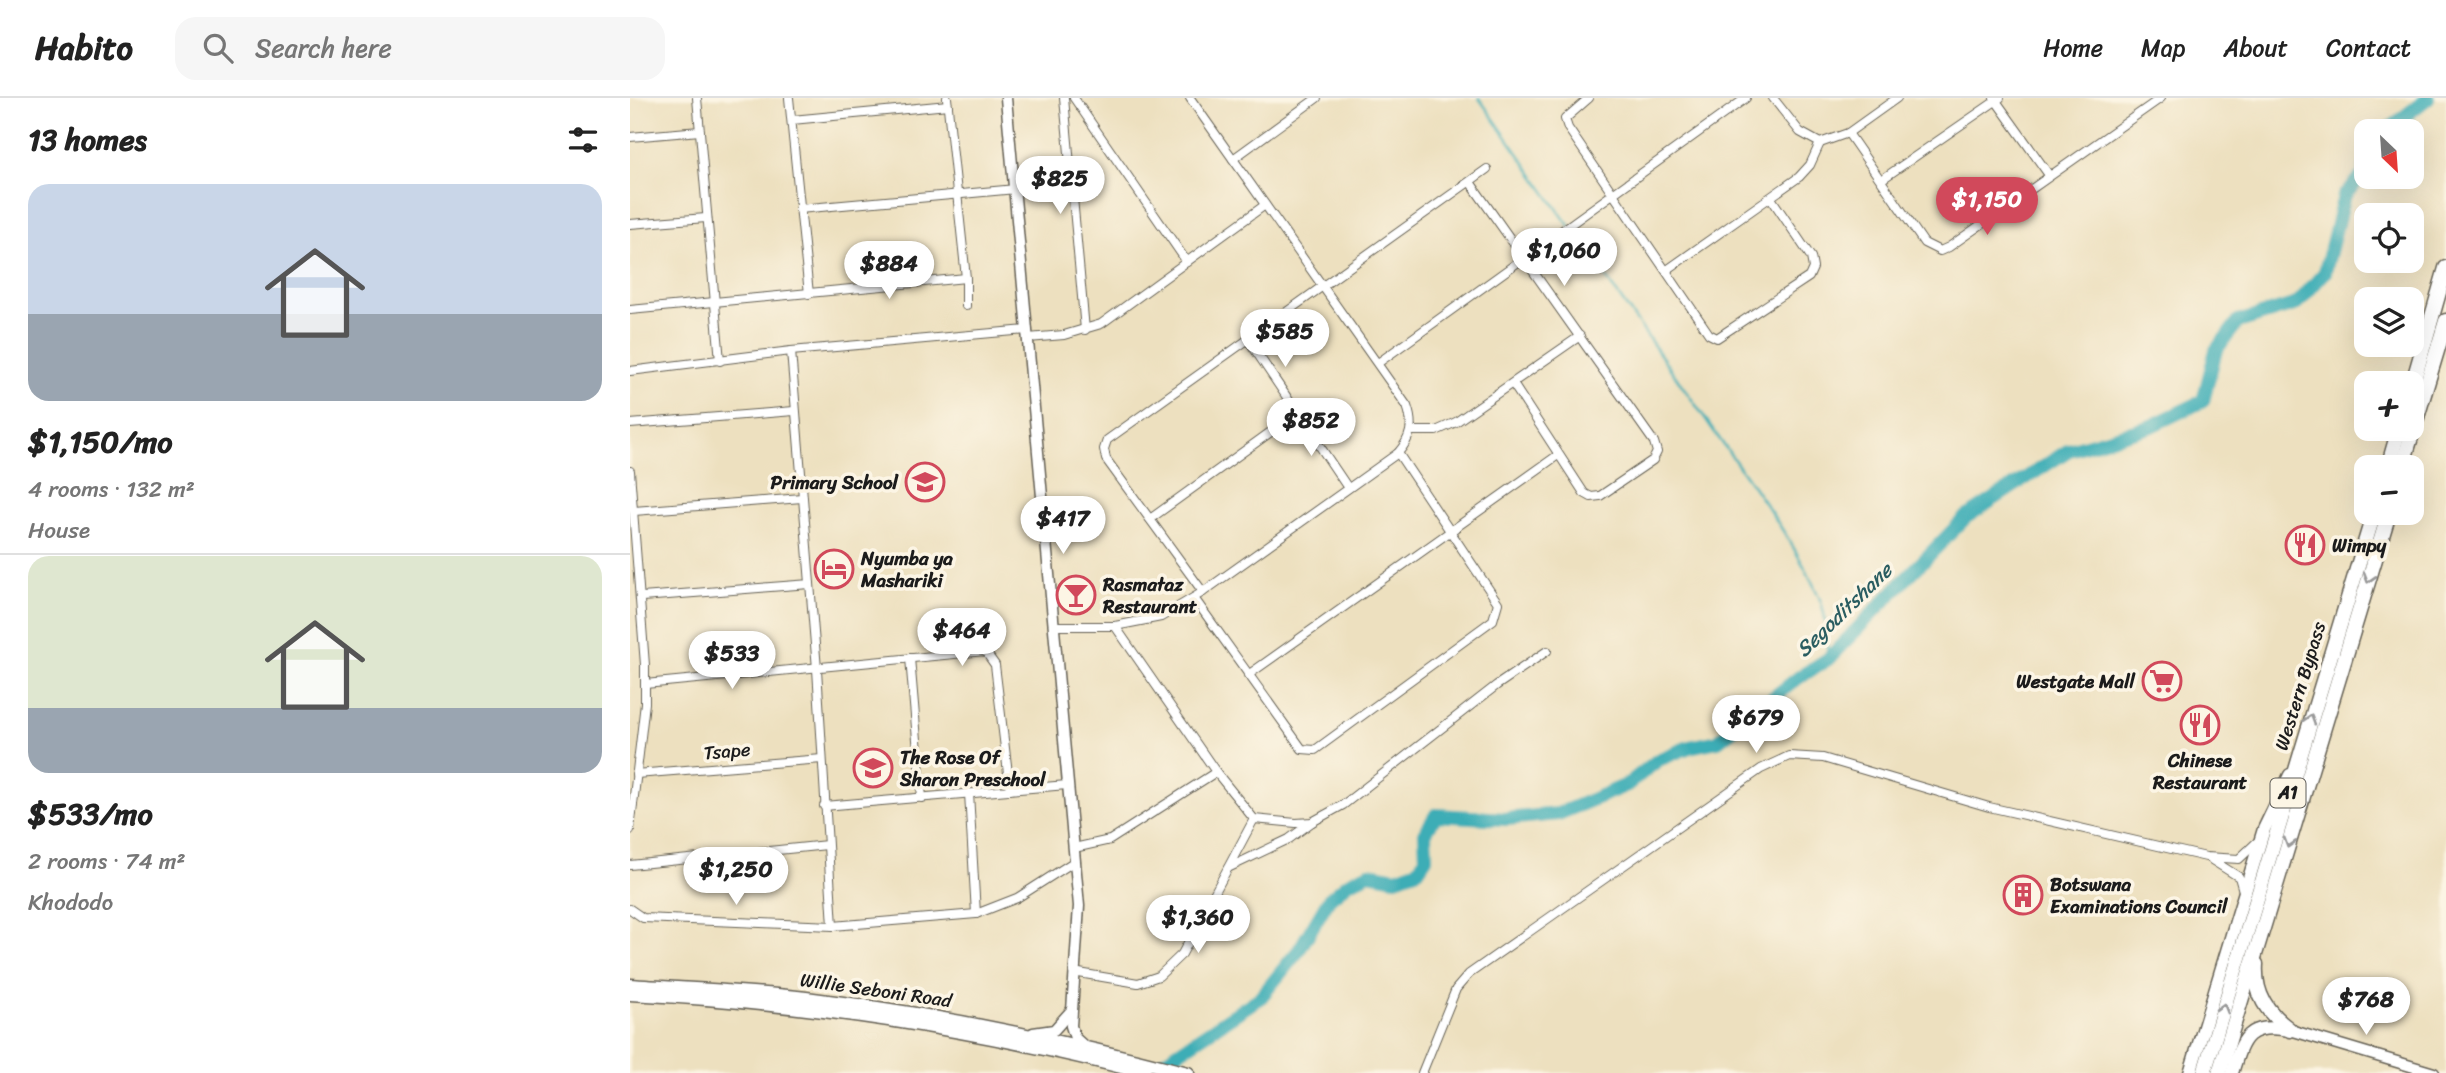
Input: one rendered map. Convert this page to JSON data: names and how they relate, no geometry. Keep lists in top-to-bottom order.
{
  "streets": {
    "highway": ["Western Bypass", "A1"],
    "main road": ["Willie Seboni Road"],
    "street": ["Tsape"]
  },
  "water": ["Segoditshane"],
  "places": {
    "school or university": ["Primary School", "The Rose Of Sharon Preschool"],
    "restaurant": ["Wimpy", "Chinese Restaurant"],
    "hotel": ["Nyumba ya Mashariki"],
    "bar": ["Rasmataz Restaurant"],
    "supermarket": ["Westgate Mall"],
    "building": ["Botswana Examinations Council"]
  },
  "north": "bottom right",
  "page": {
    "header": "Habito",
    "search": "Search here",
    "nav": [
      "Home",
      "Map",
      "About",
      "Contact"
    ],
    "heading": "13 homes",
    "map_buttons": ["+", "−"],
    "price": [
      "$825",
      "$1,150",
      "$1,060",
      "$884",
      "$585",
      "$852",
      "$417",
      "$464",
      "$533",
      "$679",
      "$1,250",
      "$1,360",
      "$768"
    ],
    "list": [
      {
        "name": "$1,150/mo",
        "note": "4 rooms · 132 m² · House"
      },
      {
        "name": "$533/mo",
        "note": "2 rooms · 74 m² · Khododo"
      }
    ]
  }
}
